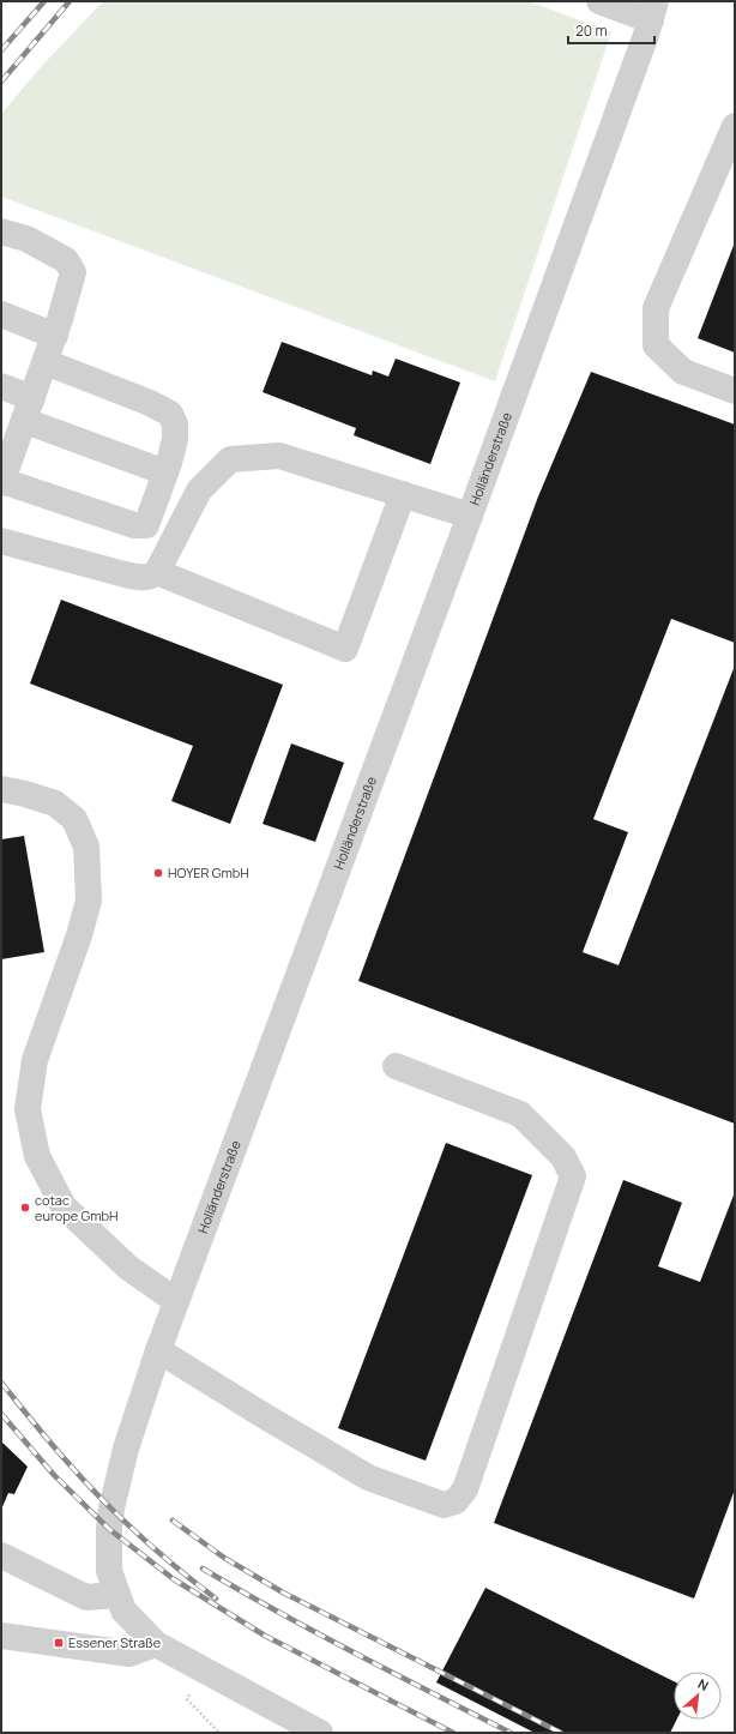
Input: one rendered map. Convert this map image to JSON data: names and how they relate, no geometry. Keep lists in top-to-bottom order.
{
  "streets": {
    "street": ["Holländerstraße"]
  },
  "places": {
    "other": ["HOYER GmbH", "cotac europe GmbH"],
    "transit": ["Essener Straße"]
  },
  "scale_bar": "20 m",
  "north": "top right"
}
